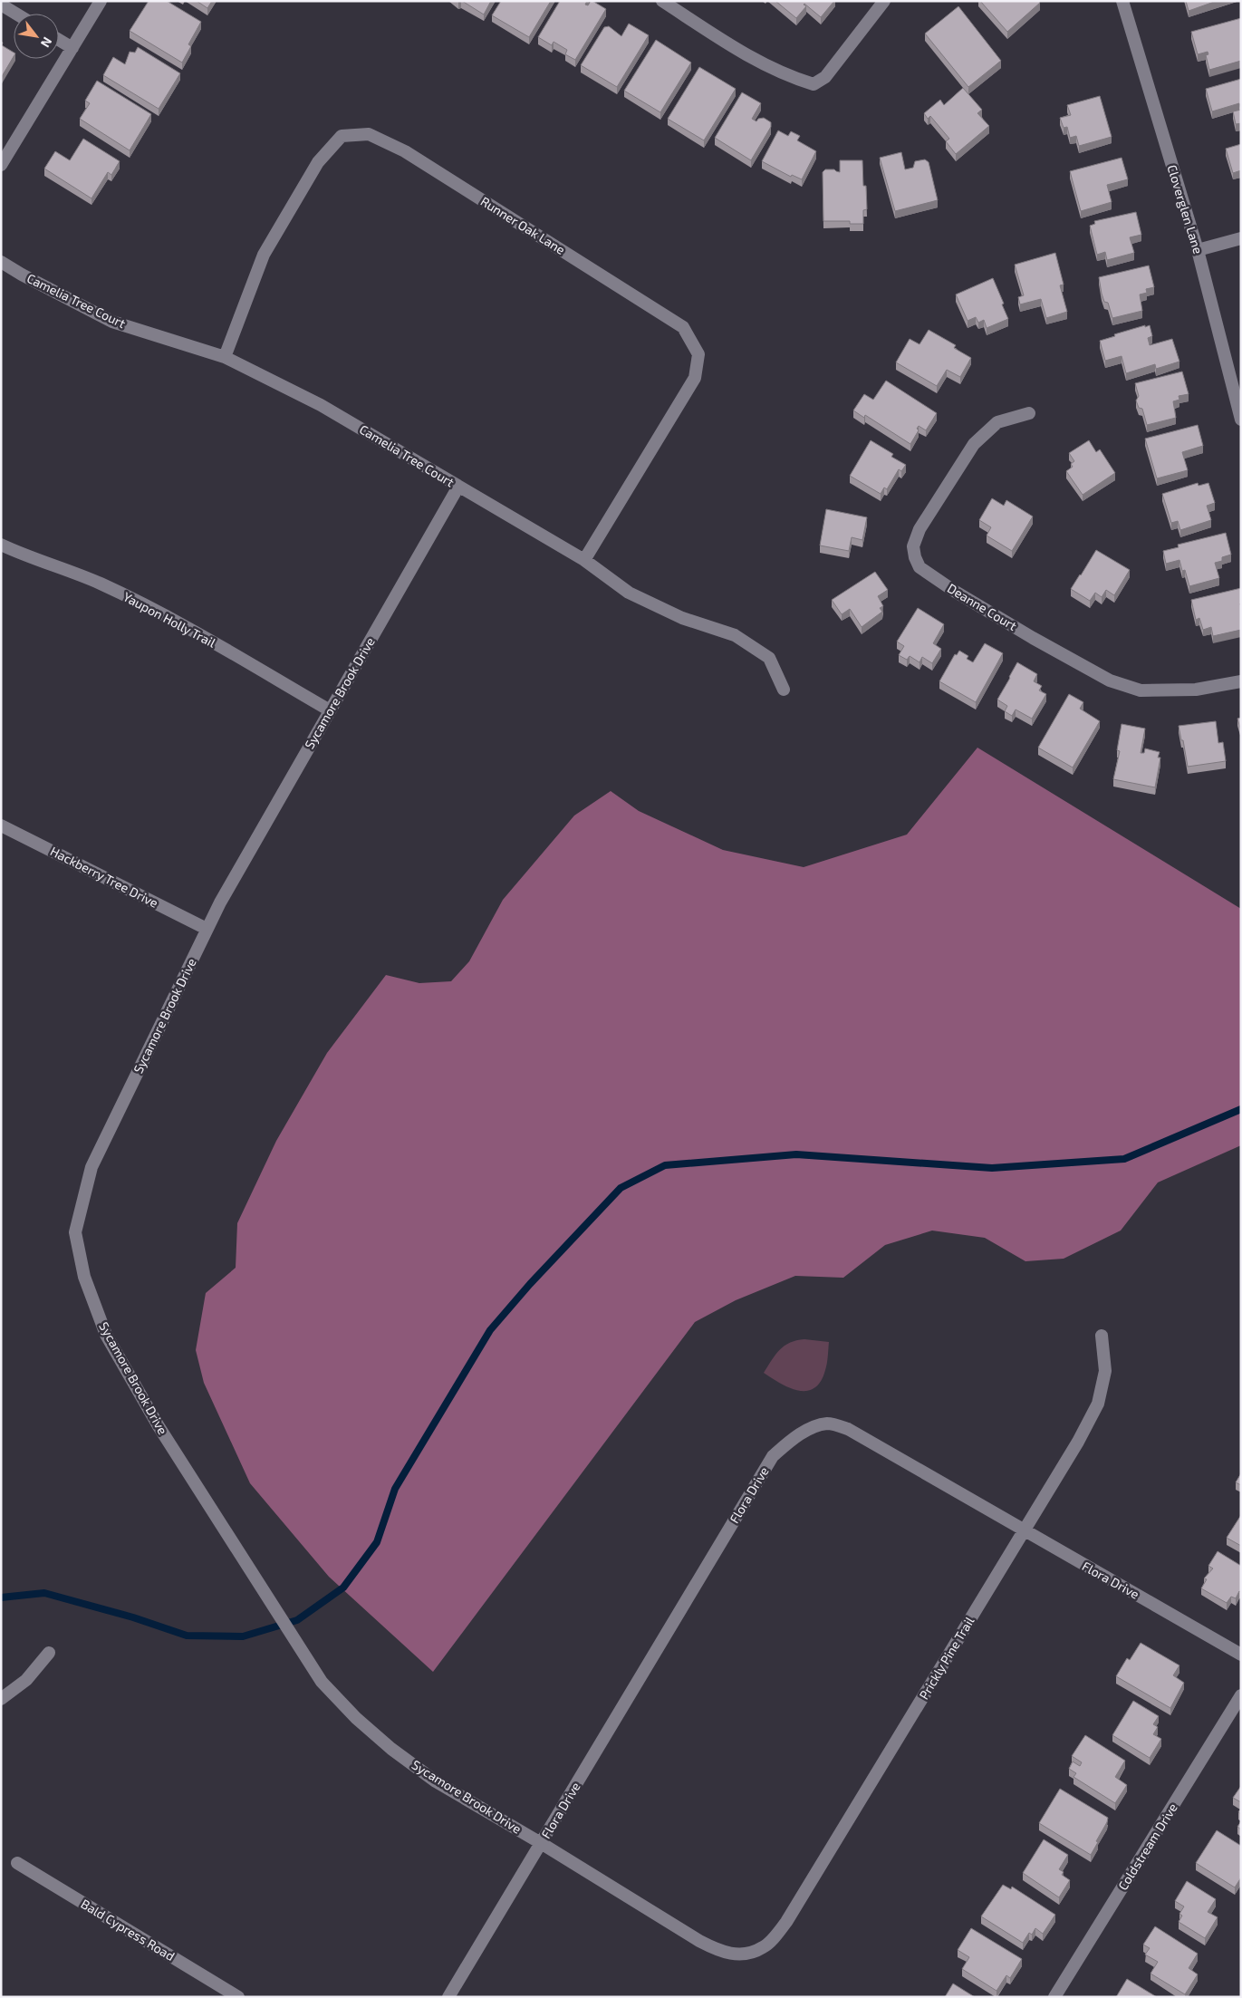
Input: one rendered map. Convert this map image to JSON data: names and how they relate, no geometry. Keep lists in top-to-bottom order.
{
  "streets": {
    "street": [
      "Cloverglen Lane",
      "Runner Oak Lane",
      "Camelia Tree Court",
      "Deanne Court",
      "Yaupon Holly Trail",
      "Sycamore Brook Drive",
      "Hackberry Tree Drive",
      "Flora Drive",
      "Prickly Pine Trail",
      "Coldstream Drive",
      "Bald Cypress Road"
    ]
  },
  "crossings": [
    ["Runner Oak Lane", "Camelia Tree Court"],
    ["Camelia Tree Court", "Sycamore Brook Drive"],
    ["Yaupon Holly Trail", "Sycamore Brook Drive"],
    ["Sycamore Brook Drive", "Hackberry Tree Drive"],
    ["Sycamore Brook Drive", "Flora Drive"],
    ["Sycamore Brook Drive", "Prickly Pine Trail"],
    ["Flora Drive", "Prickly Pine Trail"]
  ],
  "north": "bottom right"
}
